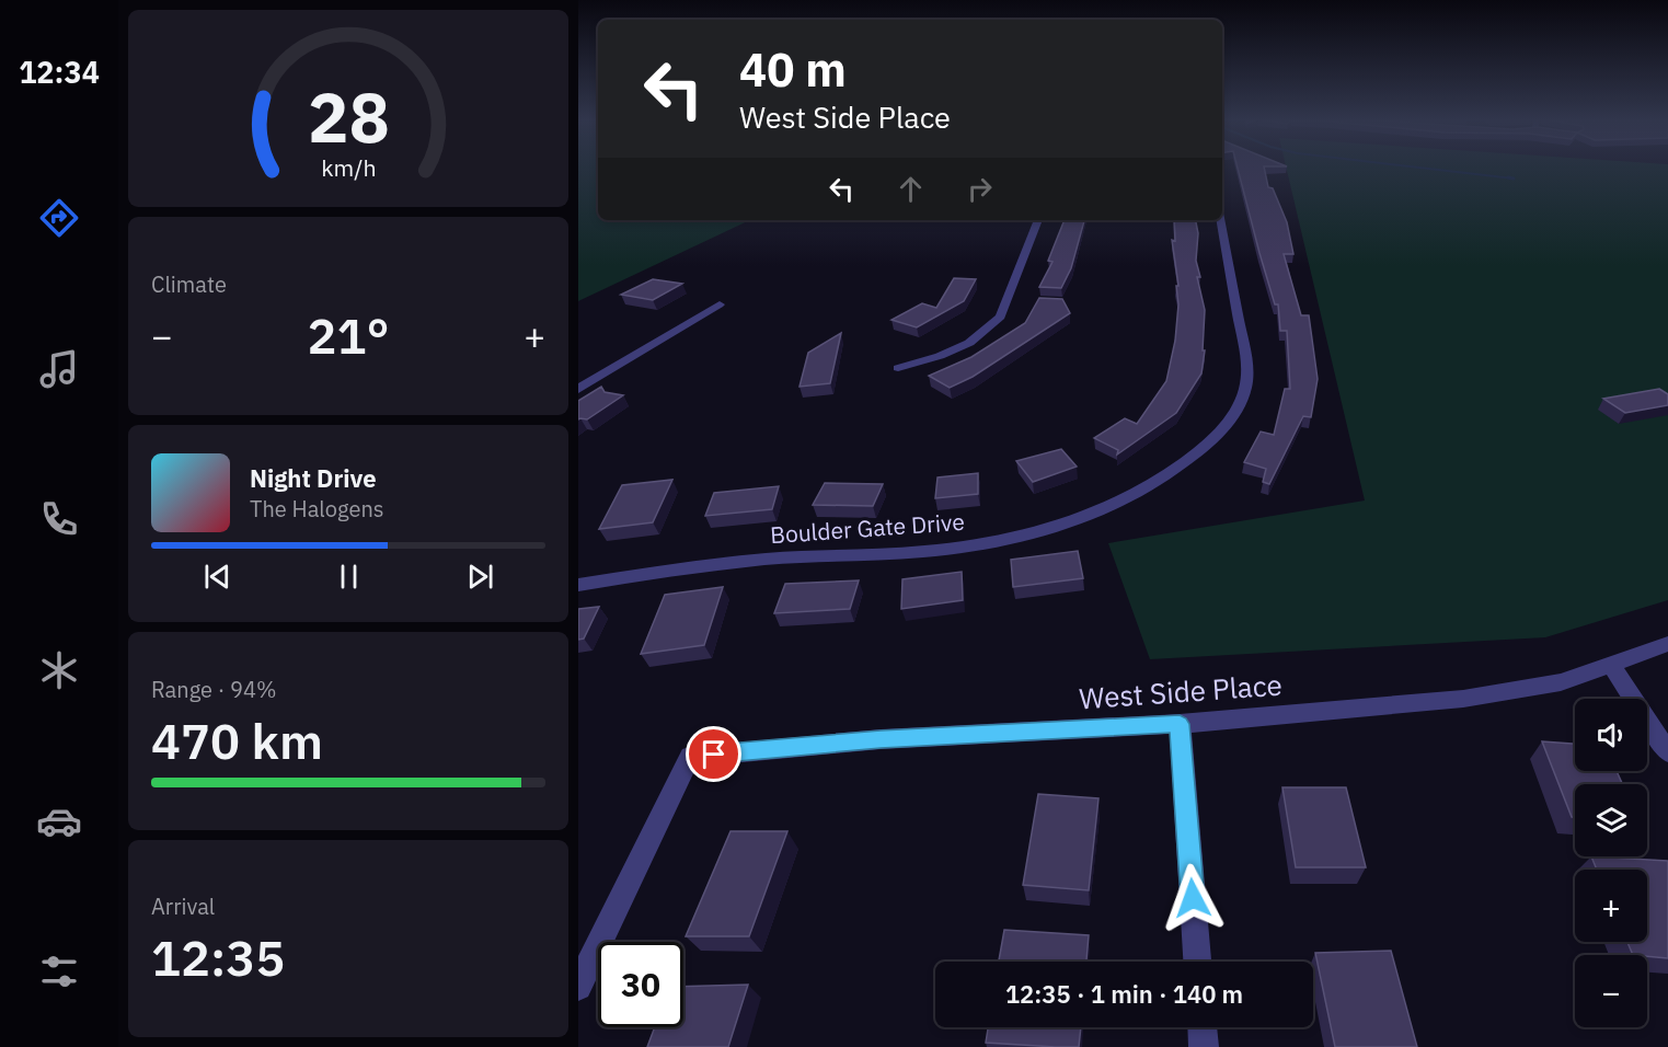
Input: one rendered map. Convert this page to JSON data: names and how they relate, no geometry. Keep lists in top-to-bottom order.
{
  "streets": {
    "street": ["Boulder Gate Drive", "West Side Place"]
  },
  "page": {
    "tabs": "12:34",
    "turn": ["40 m", "West Side Place"],
    "tile": [
      "Climate",
      ["Range · 94%", "470 km"],
      ["Arrival", "12:35"]
    ],
    "heat": ["−", "21°", "+"],
    "song": ["Night Drive", "The Halogens"],
    "map_buttons": ["+", "−"],
    "limit": "30",
    "trip": "12:35 · 1 min · 140 m",
    "gauge": ["28", "km/h"]
  }
}
